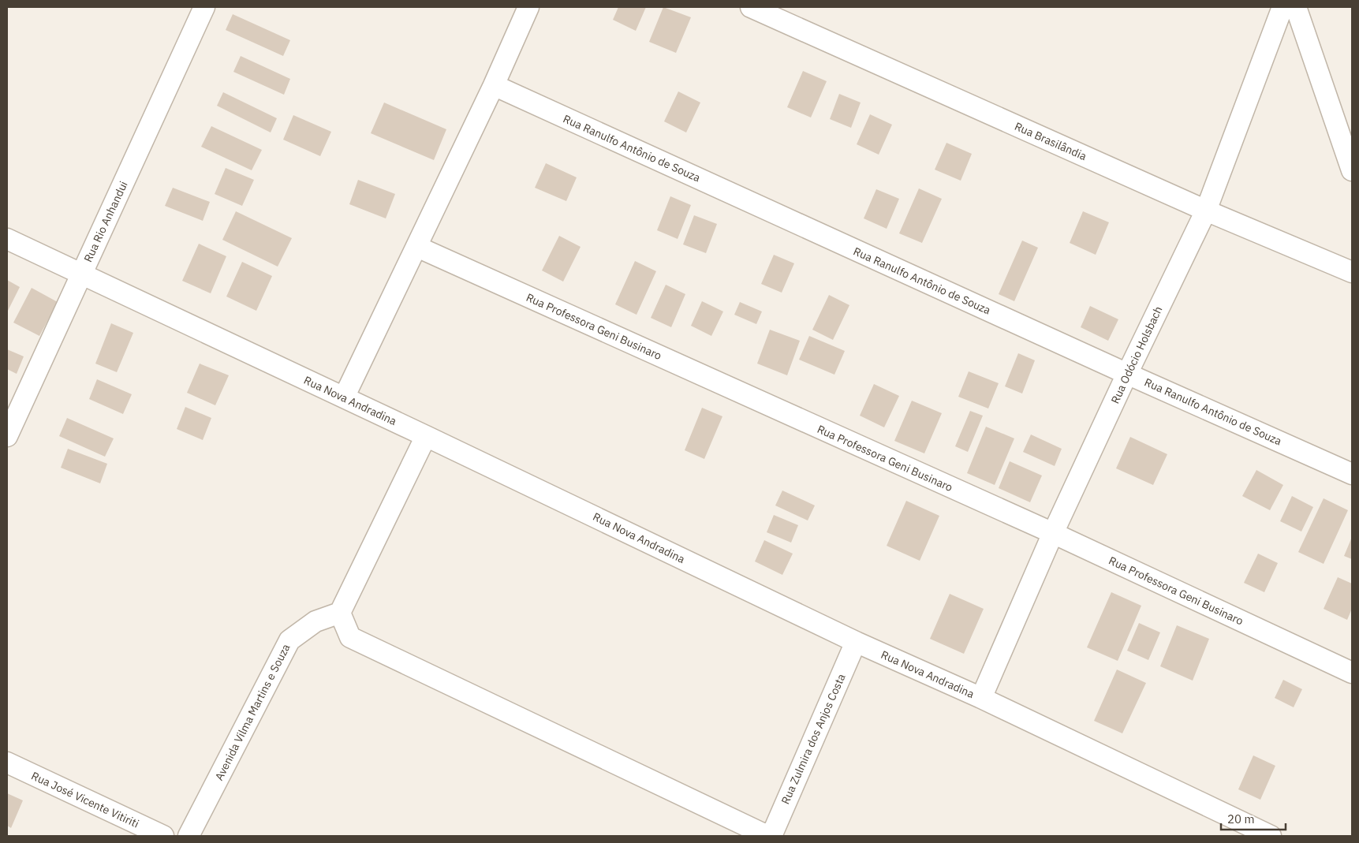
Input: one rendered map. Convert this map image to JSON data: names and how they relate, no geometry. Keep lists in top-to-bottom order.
{
  "streets": {
    "street": [
      "Rua Brasilândia",
      "Rua Ranulfo Antônio de Souza",
      "Rua Rio Anhandui",
      "Rua Professora Geni Businaro",
      "Rua Odócio Holsbach",
      "Rua Nova Andradina",
      "Avenida Vilma Martins e Souza",
      "Rua Zulmira dos Anjos Costa",
      "Rua José Vicente Vitiriti"
    ]
  },
  "crossings": [
    ["Rua Brasilândia", "Rua Odócio Holsbach"],
    ["Rua Ranulfo Antônio de Souza", "Rua Odócio Holsbach"],
    ["Rua Rio Anhandui", "Rua Nova Andradina"],
    ["Rua Professora Geni Businaro", "Rua Odócio Holsbach"],
    ["Rua Odócio Holsbach", "Rua Nova Andradina"],
    ["Rua Nova Andradina", "Rua Zulmira dos Anjos Costa"]
  ],
  "scale_bar": "20 m"
}
